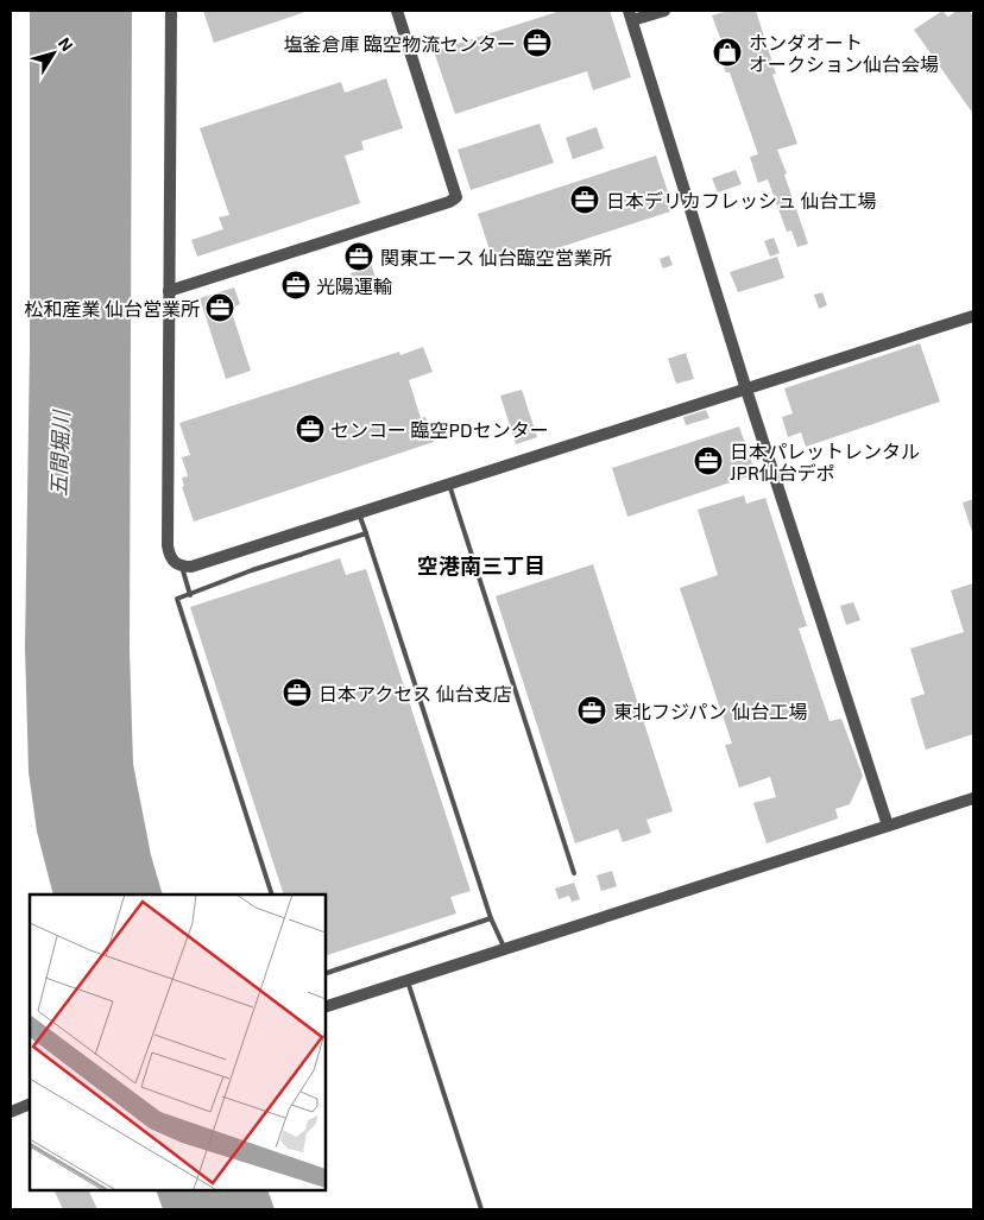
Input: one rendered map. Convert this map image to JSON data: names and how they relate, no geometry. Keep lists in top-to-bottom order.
{
  "districts": ["空港南三丁目"],
  "water": ["五間堀川"],
  "places": {
    "office": [
      "塩釜倉庫 臨空物流センター",
      "日本デリカフレッシュ 仙台工場",
      "関東エース 仙台臨空営業所",
      "光陽運輸",
      "松和産業 仙台営業所",
      "センコー 臨空PDセンター",
      "日本パレットレンタル JPR仙台デポ",
      "日本アクセス 仙台支店",
      "東北フジパン 仙台工場"
    ],
    "shop": ["ホンダオート オークション仙台会場"]
  },
  "north": "top right"
}
